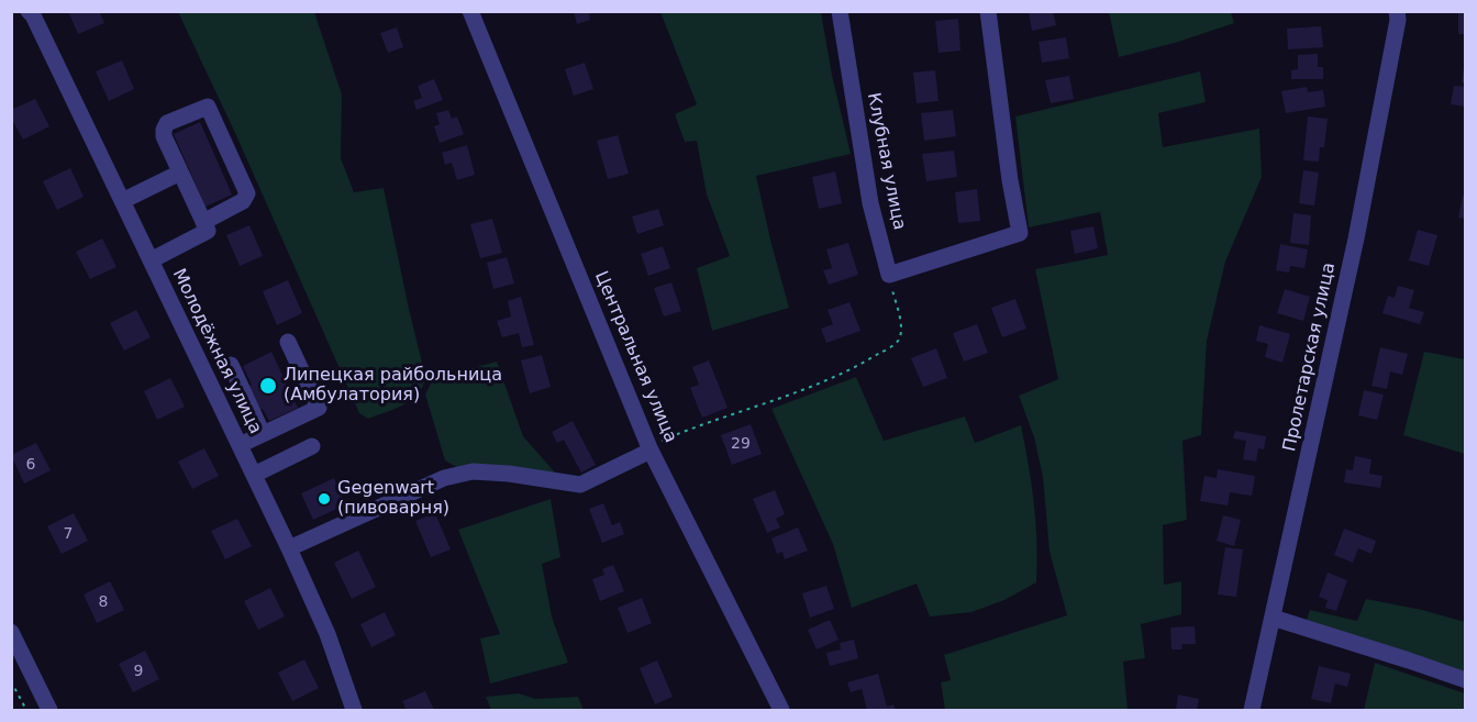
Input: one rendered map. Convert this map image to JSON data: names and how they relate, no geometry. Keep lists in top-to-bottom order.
{
  "streets": {
    "street": [
      "Клубная улица",
      "Молодёжная улица",
      "Центральная улица",
      "Пролетарская улица"
    ]
  },
  "places": ["Липецкая райбольница (Амбулатория)", "Gegenwart (пивоварня)"],
  "house_numbers": [
    "29",
    "6",
    "7",
    "8",
    "9"
  ]
}
